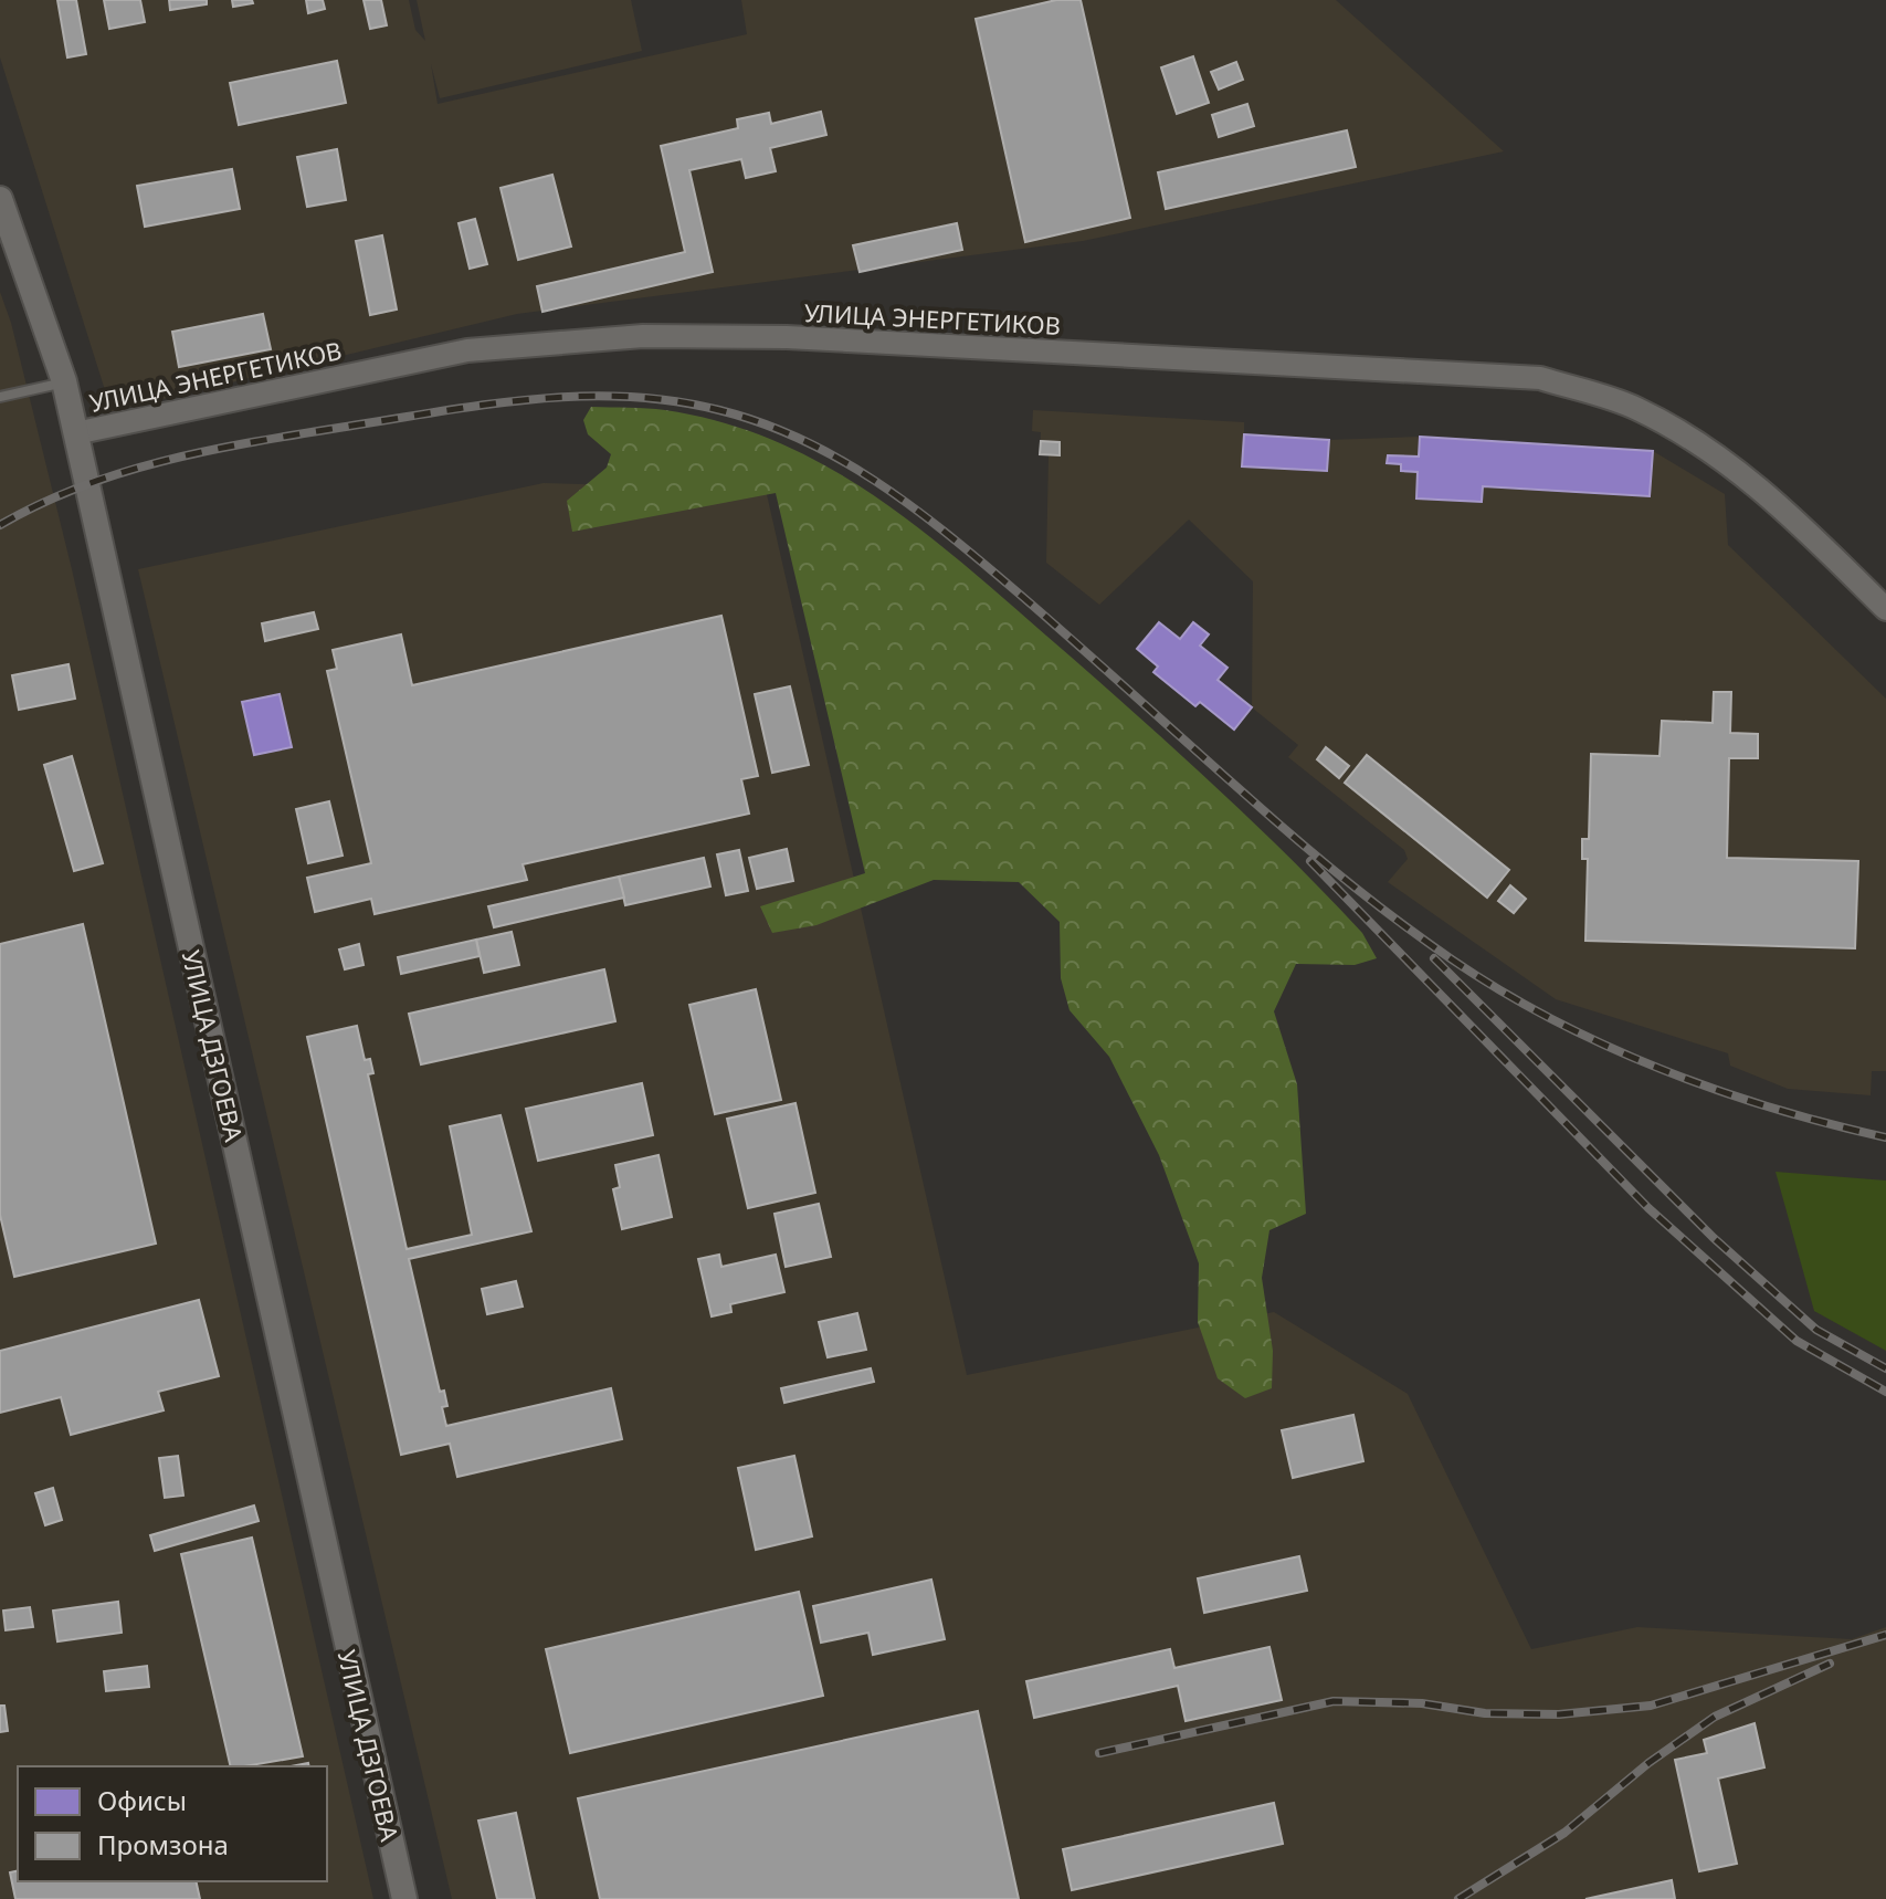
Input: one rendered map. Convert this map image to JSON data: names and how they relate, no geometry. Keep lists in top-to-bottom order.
{
  "streets": {
    "main road": ["УЛИЦА ДЗГОЕВА"],
    "street": ["УЛИЦА ЭНЕРГЕТИКОВ"]
  },
  "crossings": [
    ["УЛИЦА ЭНЕРГЕТИКОВ", "УЛИЦА ДЗГОЕВА"]
  ],
  "legend": ["Офисы", "Промзона"]
}
